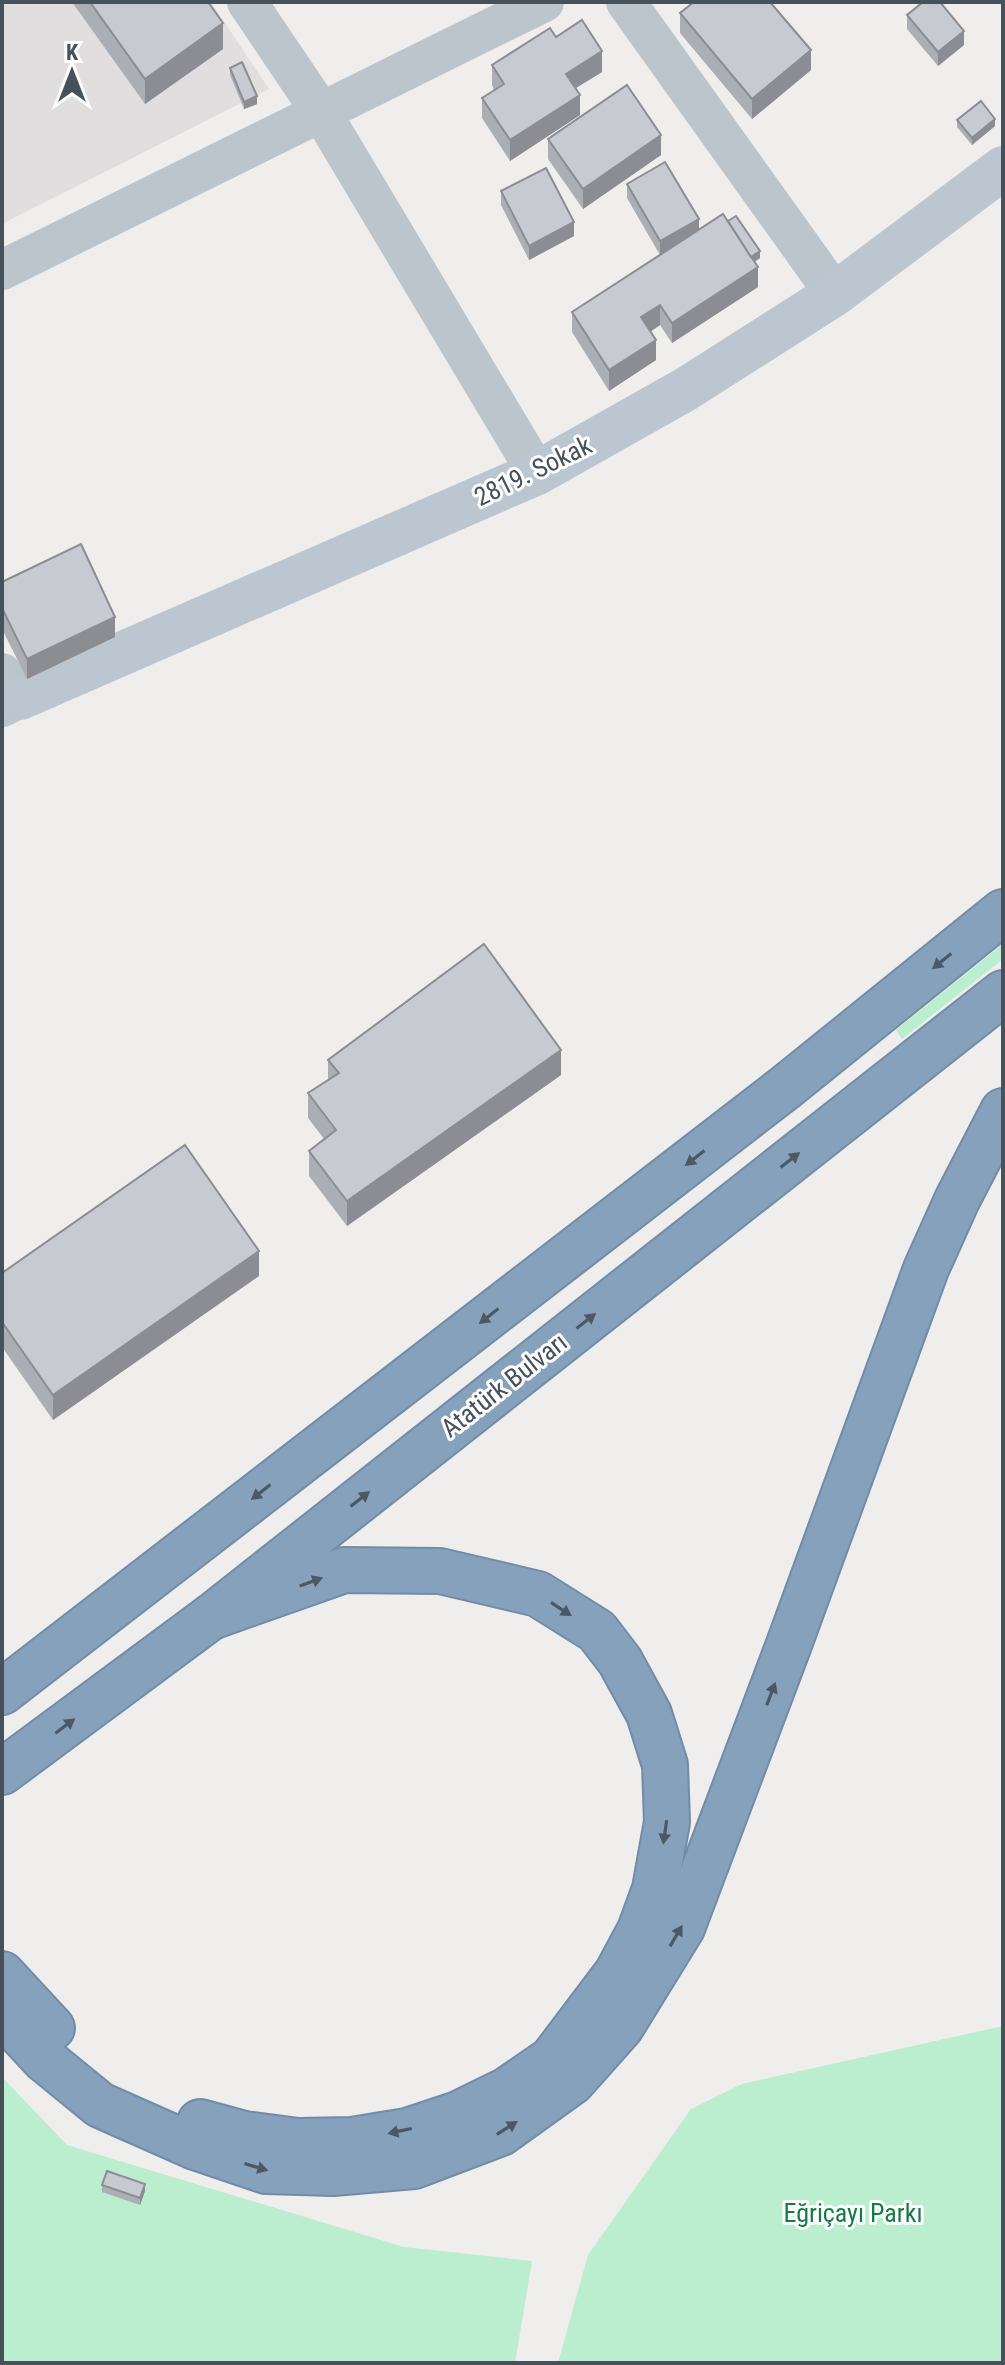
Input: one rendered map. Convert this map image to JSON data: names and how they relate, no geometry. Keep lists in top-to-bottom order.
{
  "streets": {
    "highway": ["Atatürk Bulvarı"],
    "main road": ["2819. Sokak"]
  },
  "parks": ["Eğriçayı Parkı"],
  "north": "top"
}
